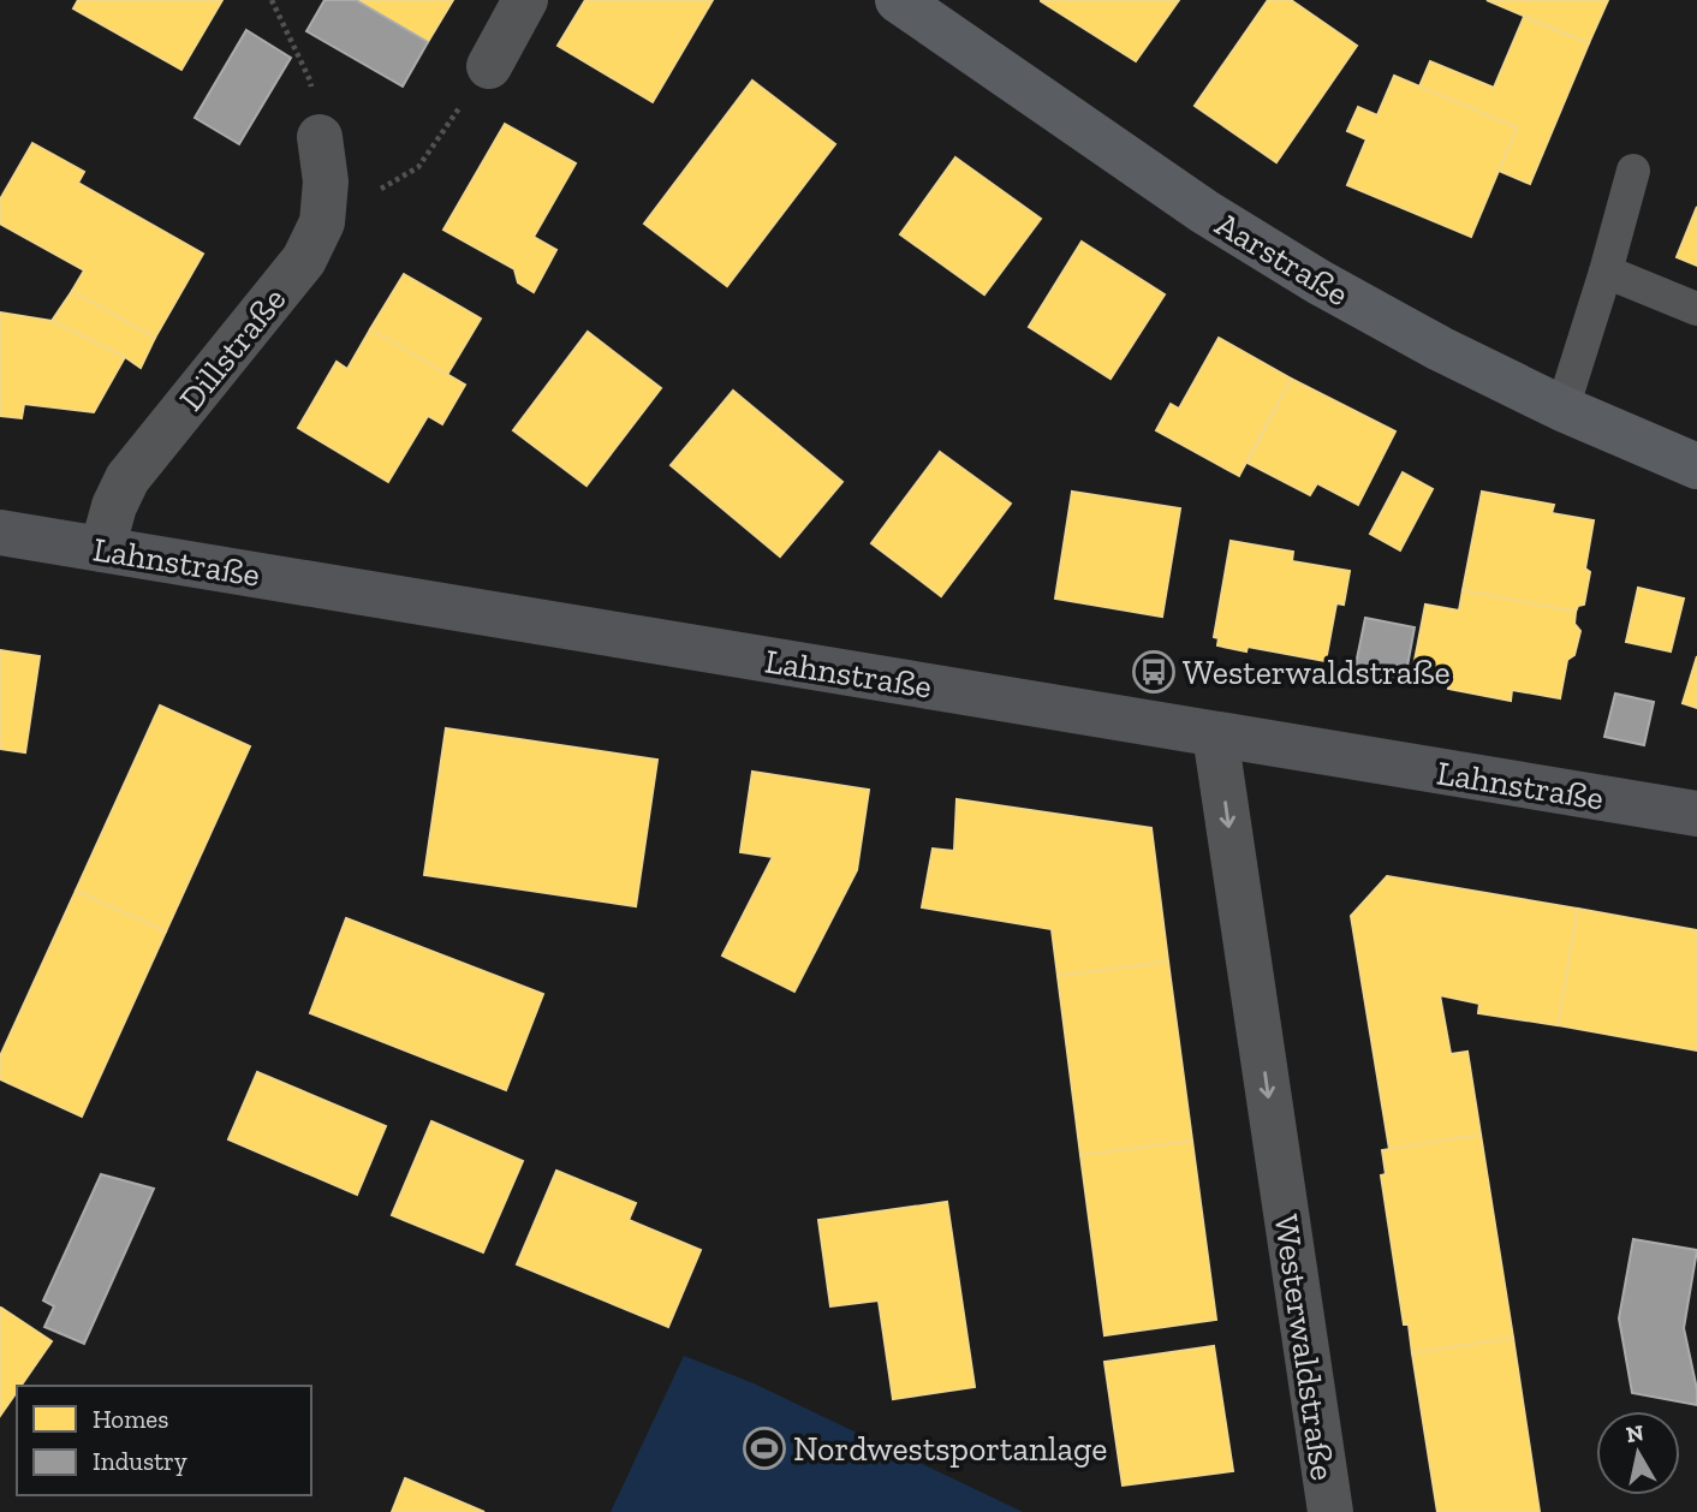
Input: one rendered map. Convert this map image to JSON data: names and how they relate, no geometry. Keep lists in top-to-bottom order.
{
  "streets": {
    "main road": ["Aarstraße"],
    "street": ["Dillstraße", "Lahnstraße", "Westerwaldstraße"]
  },
  "crossings": [
    ["Dillstraße", "Lahnstraße"],
    ["Lahnstraße", "Westerwaldstraße"]
  ],
  "one_way": ["Westerwaldstraße"],
  "places": {
    "bus stop": ["Westerwaldstraße"],
    "sports": ["Nordwestsportanlage"]
  },
  "legend": ["Homes", "Industry"],
  "north": "top"
}
